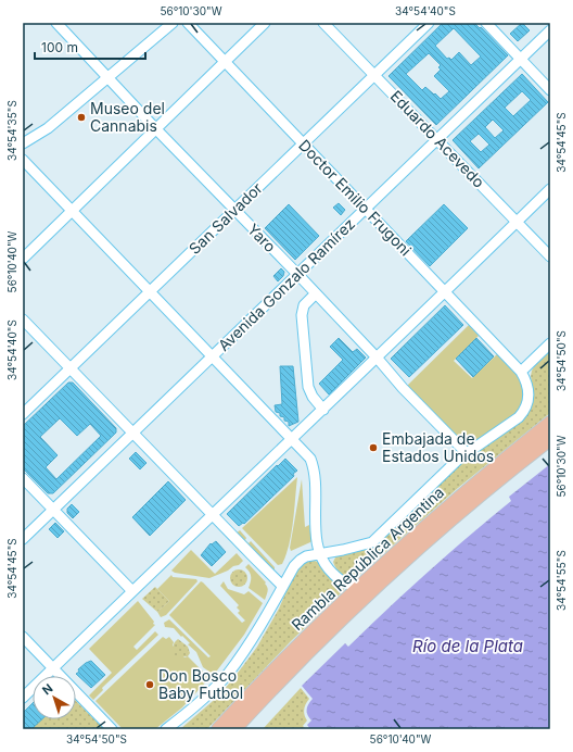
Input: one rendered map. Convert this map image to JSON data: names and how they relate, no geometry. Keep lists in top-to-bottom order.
{
  "streets": {
    "main road": ["Rambla República Argentina"],
    "street": [
      "Eduardo Acevedo",
      "Doctor Emilio Frugoni",
      "San Salvador",
      "Yaro",
      "Avenida Gonzalo Ramírez"
    ]
  },
  "crossings": [
    ["Eduardo Acevedo", "San Salvador"],
    ["Eduardo Acevedo", "Avenida Gonzalo Ramírez"],
    ["Doctor Emilio Frugoni", "San Salvador"],
    ["Doctor Emilio Frugoni", "Avenida Gonzalo Ramírez"],
    ["San Salvador", "Yaro"],
    ["Yaro", "Avenida Gonzalo Ramírez"]
  ],
  "water": ["Río de la Plata"],
  "places": ["Museo del Cannabis", "Embajada de Estados Unidos", "Don Bosco Baby Futbol"],
  "scale_bar": "100 m",
  "north": "top left",
  "coordinates": [
    "56°10'30\"W",
    "34°54'40\"S",
    "34°54'35\"S",
    "34°54'45\"S",
    "56°10'40\"W",
    "34°54'50\"S",
    "34°54'55\"S"
  ]
}
